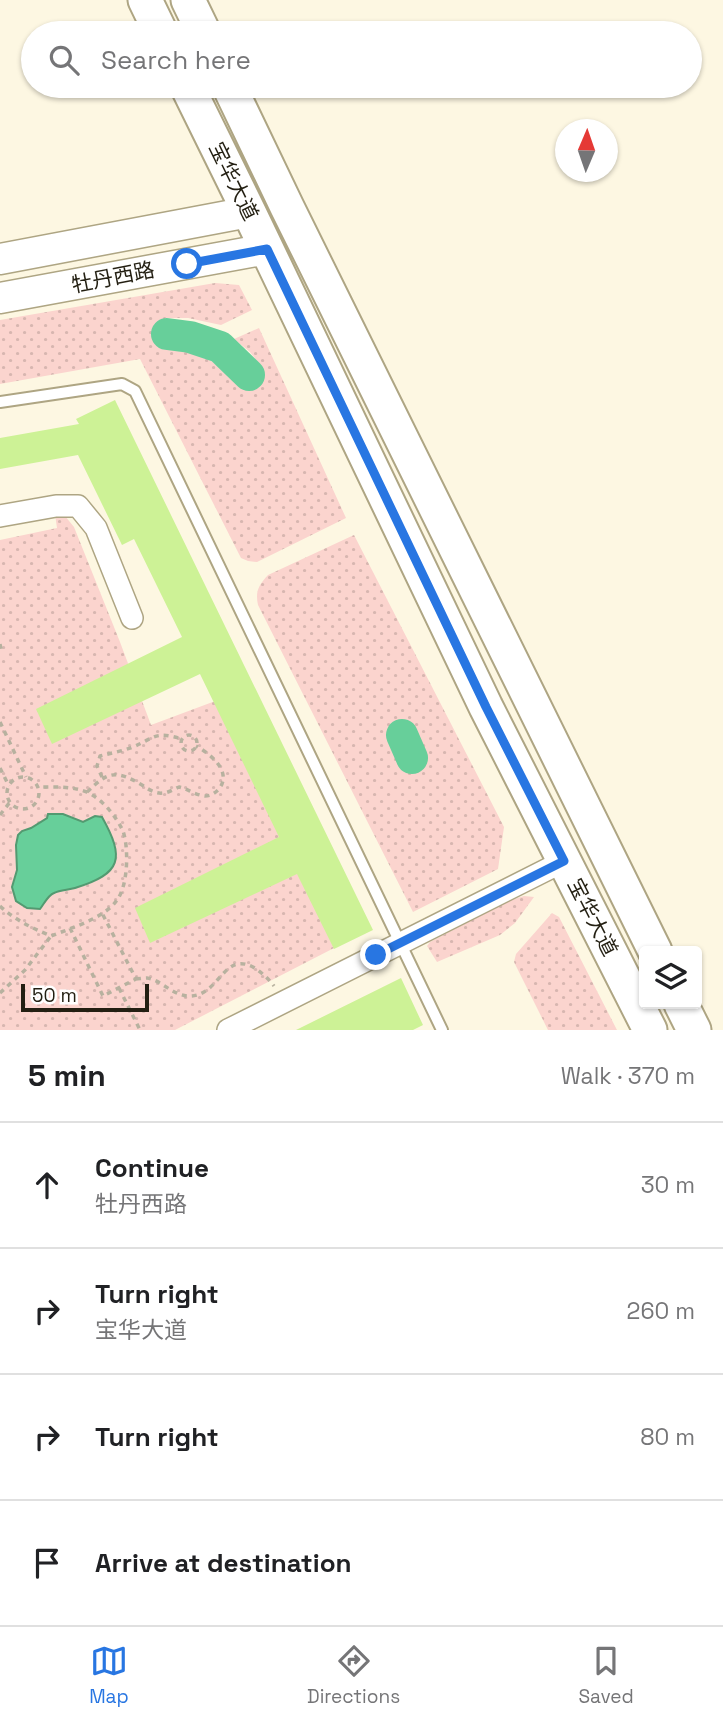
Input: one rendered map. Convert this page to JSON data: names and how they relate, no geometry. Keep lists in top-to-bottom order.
{
  "streets": {
    "main road": ["宝华大道"],
    "street": ["牡丹西路"]
  },
  "crossings": [
    ["宝华大道", "牡丹西路"]
  ],
  "scale_bar": "50 m",
  "north": "top",
  "page": {
    "search": "Search here",
    "scale": "50 m",
    "heading": ["5 min", "Walk · 370 m"],
    "list": [
      ["Continue", "牡丹西路", "30 m"],
      ["Turn right", "宝华大道", "260 m"],
      ["Turn right", "80 m"],
      "Arrive at destination"
    ],
    "nav": ["Map", "Directions", "Saved"]
  }
}
